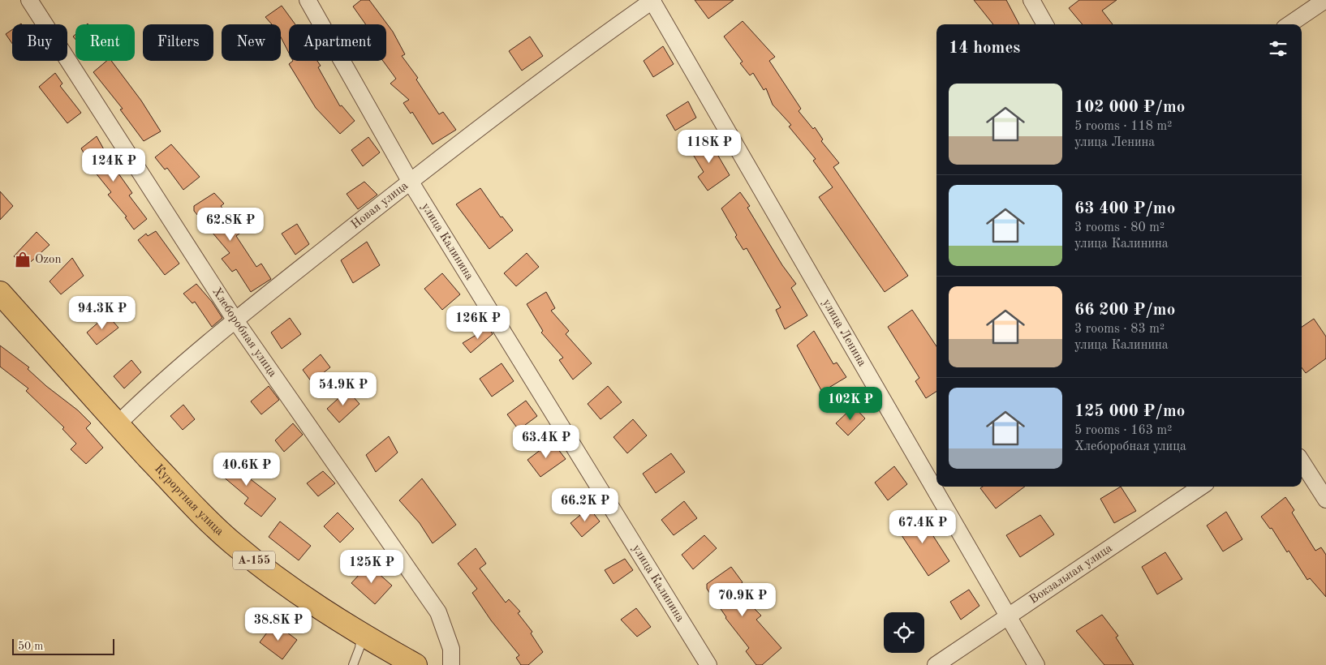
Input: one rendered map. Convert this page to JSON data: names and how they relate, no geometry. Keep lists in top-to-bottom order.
{
  "streets": {
    "main road": ["Курортная улица", "А-155"],
    "street": [
      "Новая улица",
      "улица Калинина",
      "Хлеборобная улица",
      "улица Ленина",
      "Вокзальная улица"
    ]
  },
  "crossings": [
    ["Новая улица", "улица Калинина"],
    ["Новая улица", "Хлеборобная улица"],
    ["Новая улица", "улица Ленина"],
    ["Новая улица", "Курортная улица"],
    ["улица Ленина", "Вокзальная улица"]
  ],
  "places": {
    "shop": ["Ozon"]
  },
  "scale_bar": "50 m",
  "page": {
    "chip": [
      "Buy",
      "Rent",
      "Filters",
      "New",
      "Apartment"
    ],
    "heading": "14 homes",
    "list": [
      {
        "name": "102 000 ₽/mo",
        "note": "5 rooms · 118 m² · улица Ленина"
      },
      {
        "name": "63 400 ₽/mo",
        "note": "3 rooms · 80 m² · улица Калинина"
      },
      {
        "name": "66 200 ₽/mo",
        "note": "3 rooms · 83 m² · улица Калинина"
      },
      {
        "name": "125 000 ₽/mo",
        "note": "5 rooms · 163 m² · Хлеборобная улица"
      }
    ],
    "price": [
      "118K ₽",
      "124K ₽",
      "62.8K ₽",
      "94.3K ₽",
      "126K ₽",
      "54.9K ₽",
      "102K ₽",
      "63.4K ₽",
      "40.6K ₽",
      "66.2K ₽",
      "67.4K ₽",
      "125K ₽",
      "70.9K ₽",
      "38.8K ₽"
    ],
    "scale": "50 m"
  }
}
